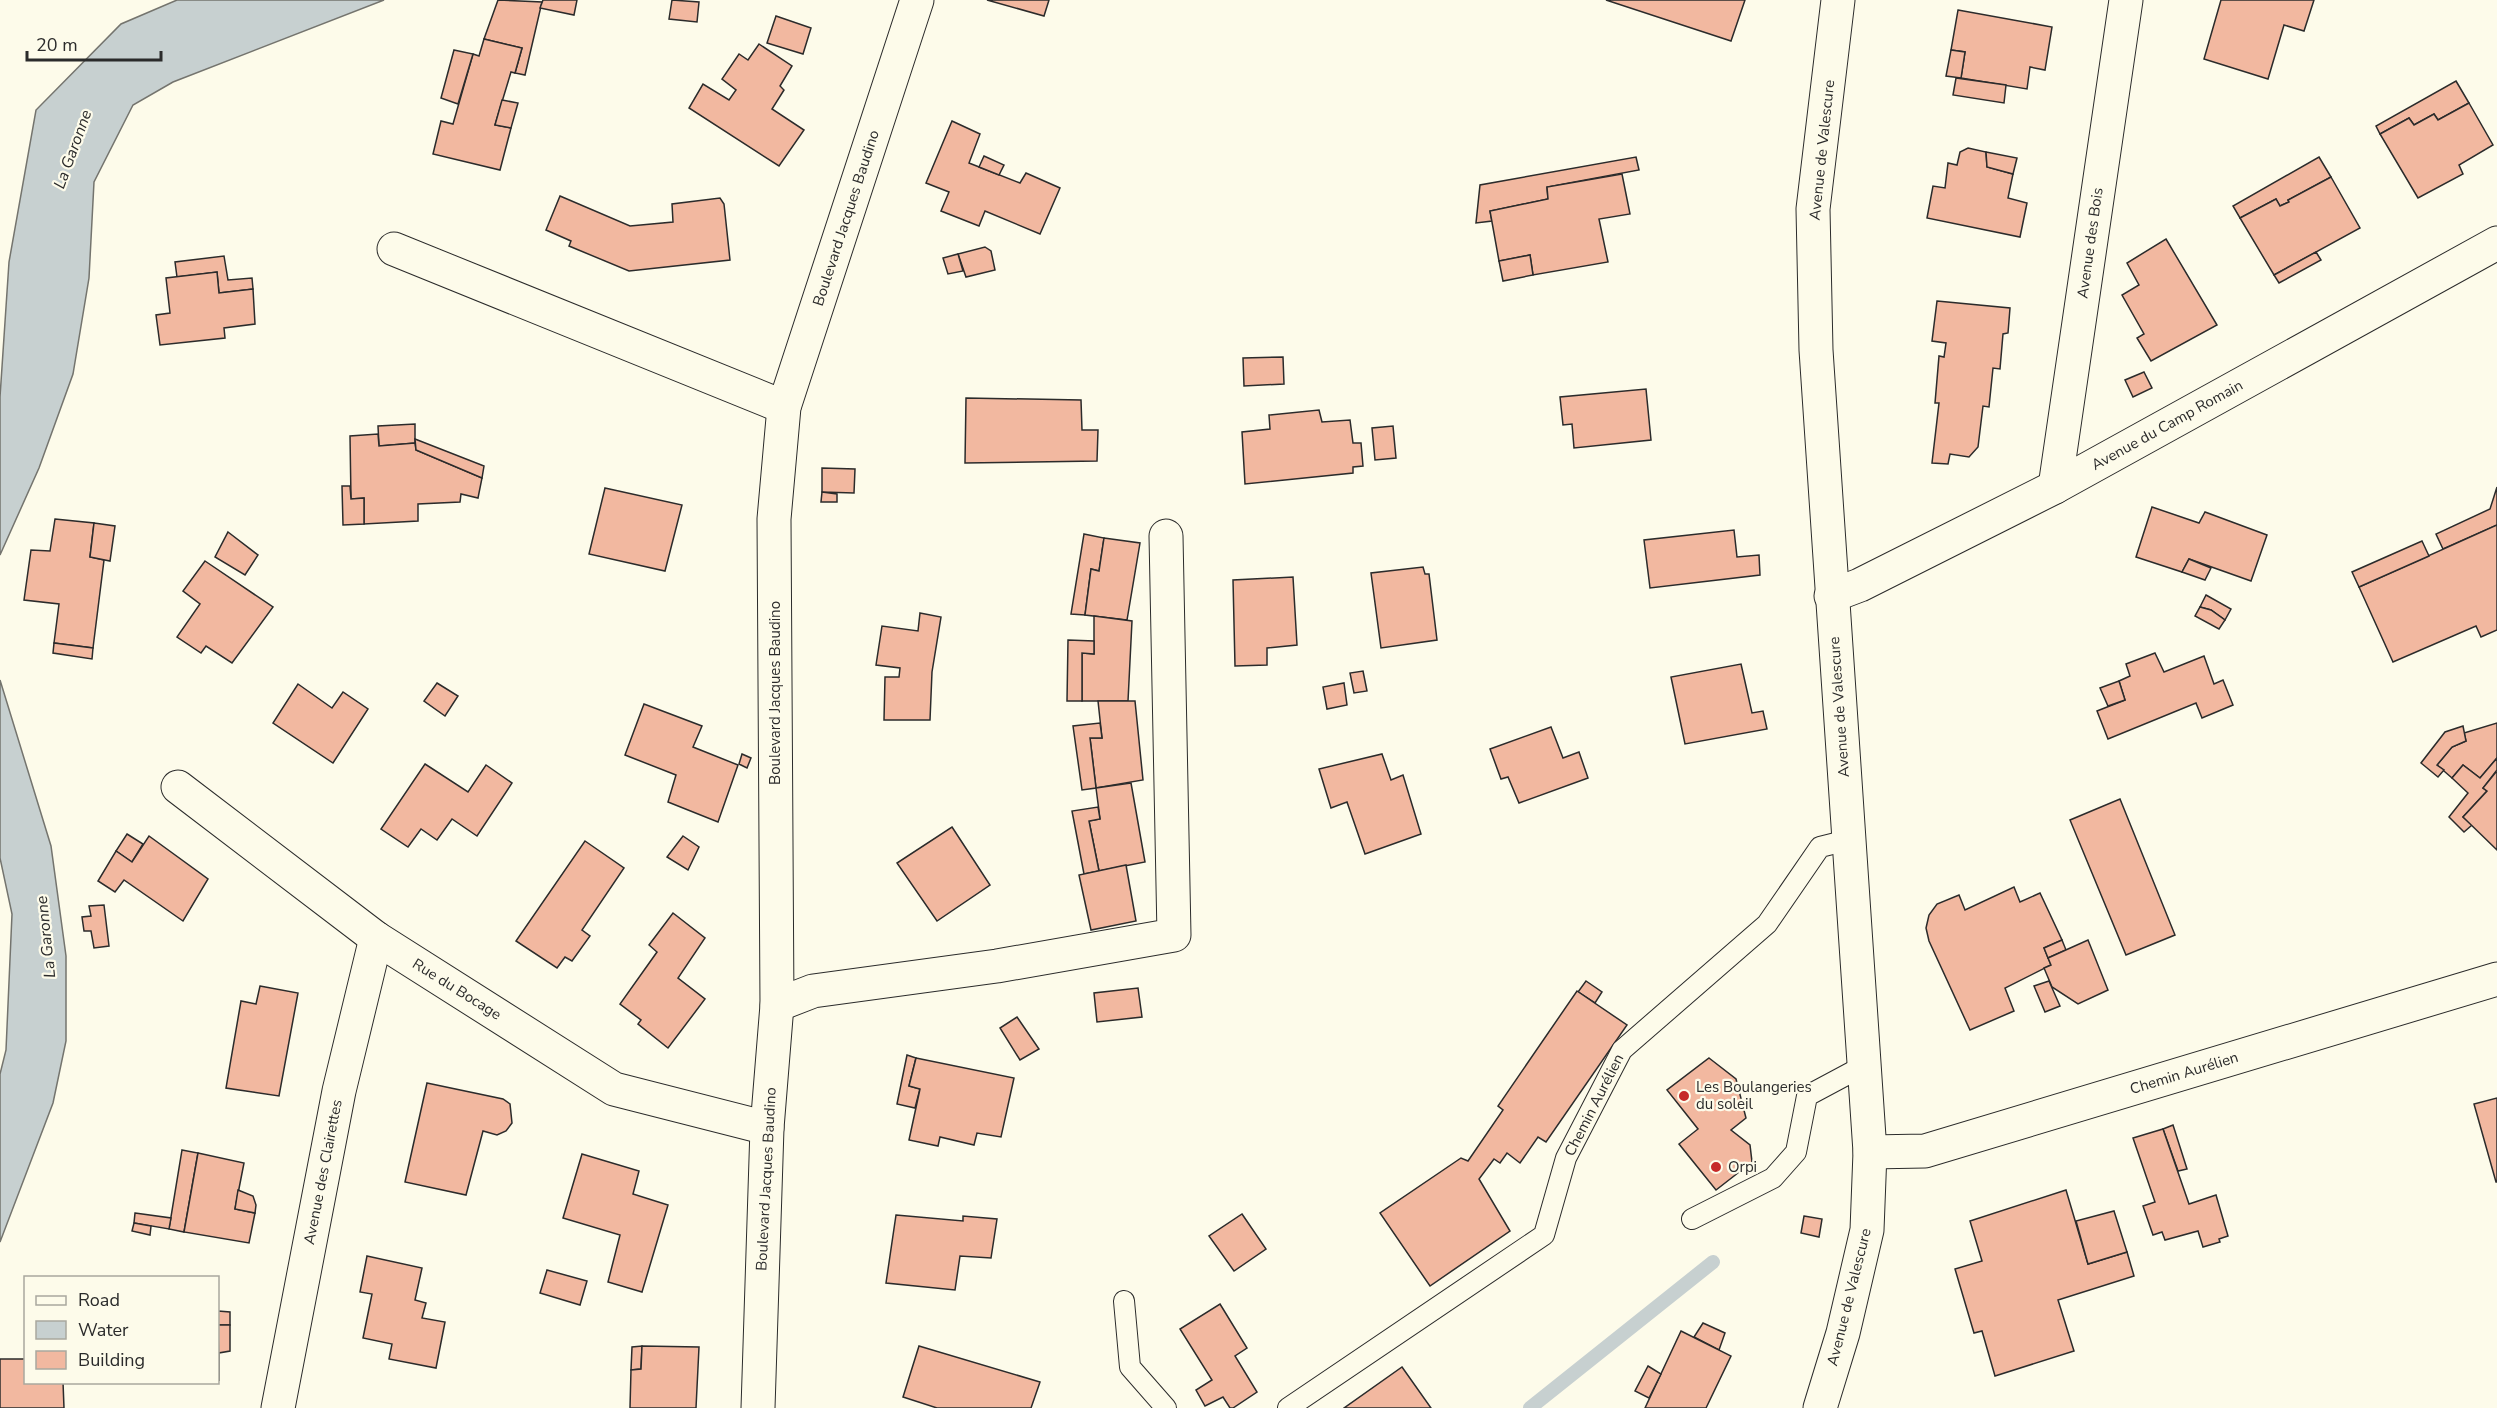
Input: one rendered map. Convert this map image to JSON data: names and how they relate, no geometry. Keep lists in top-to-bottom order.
{
  "streets": {
    "street": [
      "Avenue de Valescure",
      "Boulevard Jacques Baudino",
      "Avenue des Bois",
      "Avenue du Camp Romain",
      "Rue du Bocage",
      "Chemin Aurélien",
      "Avenue des Clairettes"
    ]
  },
  "crossings": [
    ["Avenue de Valescure", "Avenue du Camp Romain"],
    ["Avenue de Valescure", "Chemin Aurélien"],
    ["Boulevard Jacques Baudino", "Rue du Bocage"],
    ["Avenue des Bois", "Avenue du Camp Romain"],
    ["Rue du Bocage", "Avenue des Clairettes"]
  ],
  "water": ["La Garonne"],
  "places": ["Les Boulangeries du soleil", "Orpi"],
  "legend": ["Road", "Water", "Building"],
  "scale_bar": "20 m"
}
